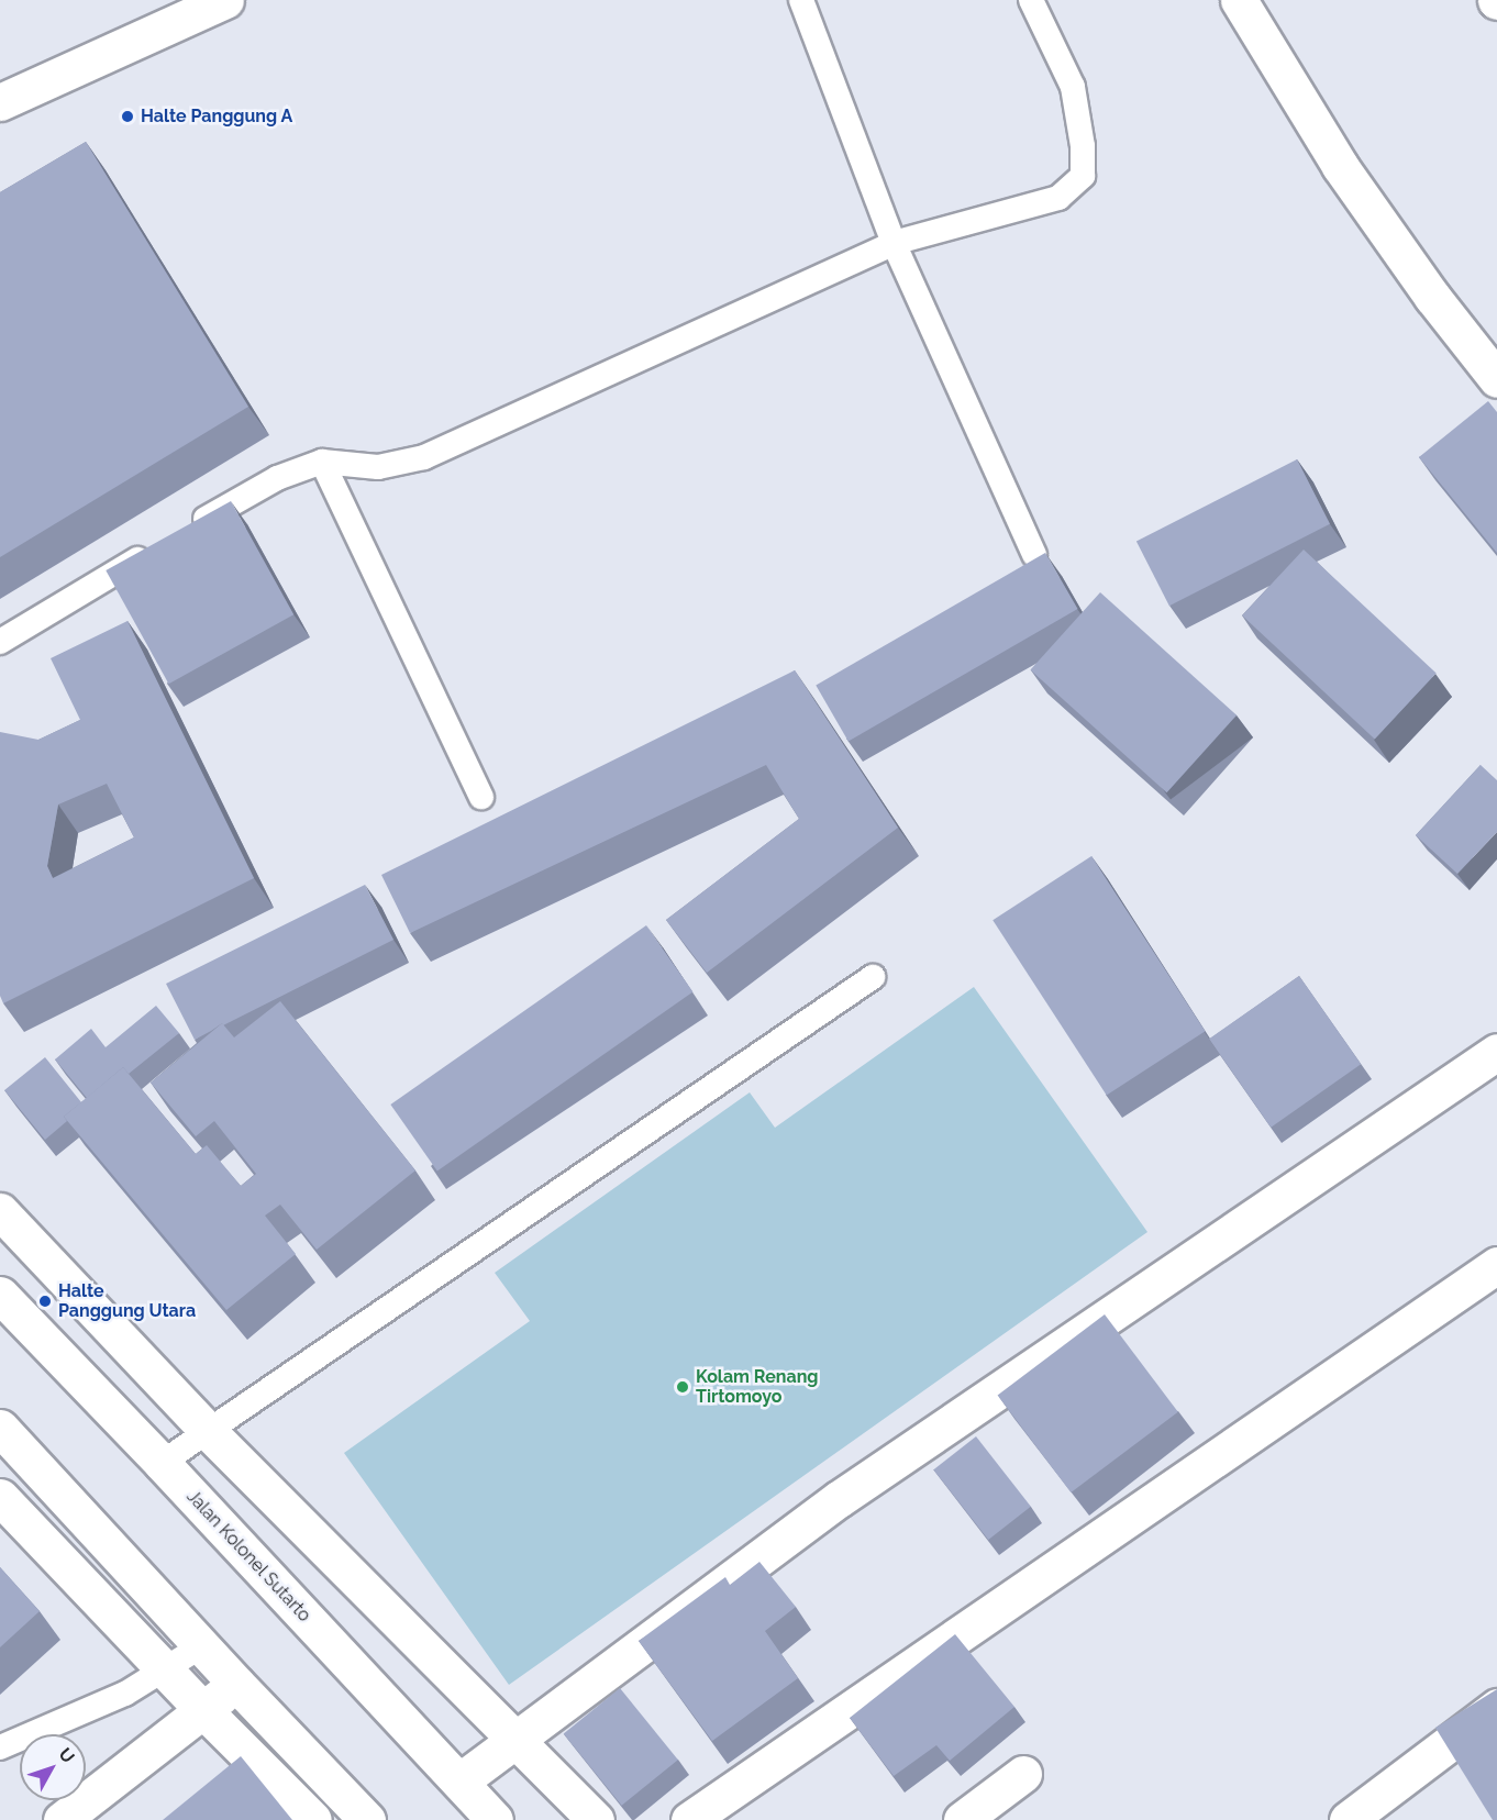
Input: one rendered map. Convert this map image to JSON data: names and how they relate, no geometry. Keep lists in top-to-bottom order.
{
  "streets": {
    "street": ["Jalan Kolonel Sutarto"]
  },
  "places": ["Halte Panggung A", "Halte Panggung Utara", "Kolam Renang Tirtomoyo"],
  "north": "top right"
}
